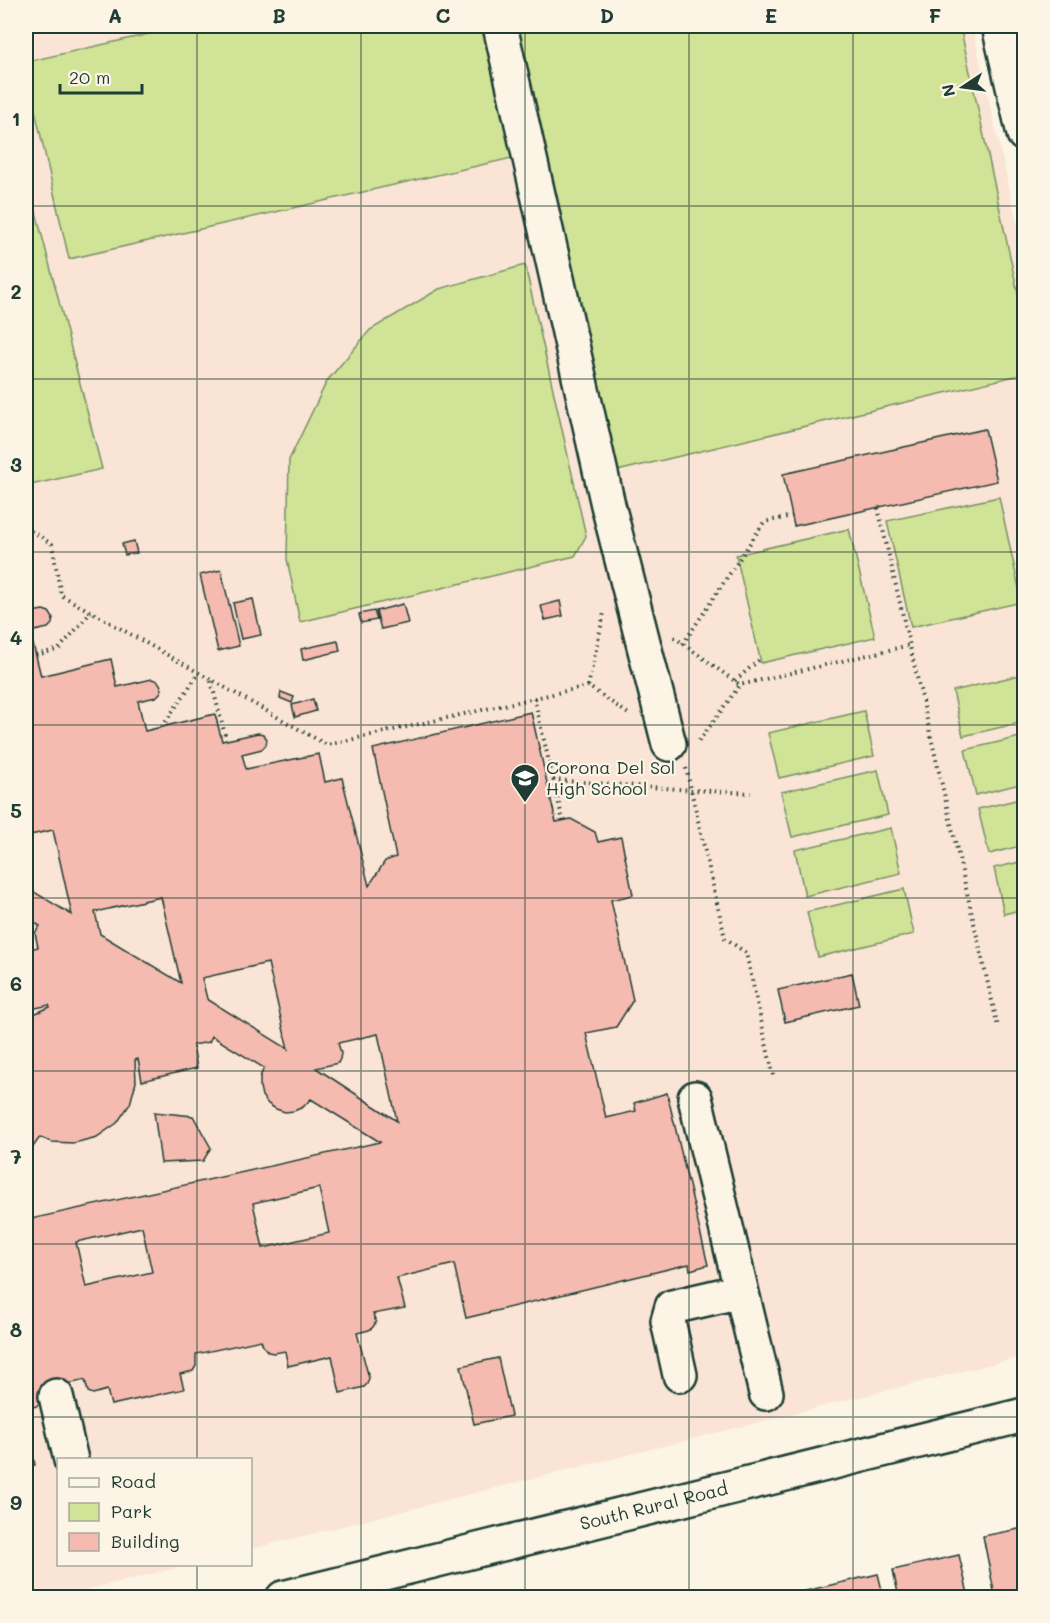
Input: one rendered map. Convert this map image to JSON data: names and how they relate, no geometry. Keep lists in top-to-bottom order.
{
  "streets": {
    "main road": ["South Rural Road"]
  },
  "places": {
    "school or university": ["Corona Del Sol High School"]
  },
  "legend": ["Road", "Park", "Building"],
  "scale_bar": "20 m",
  "north": "left",
  "grid": {
    "columns": [
      "A",
      "B",
      "C",
      "D",
      "E",
      "F"
    ],
    "rows": [
      "1",
      "2",
      "3",
      "4",
      "5",
      "6",
      "7",
      "8",
      "9"
    ]
  }
}
